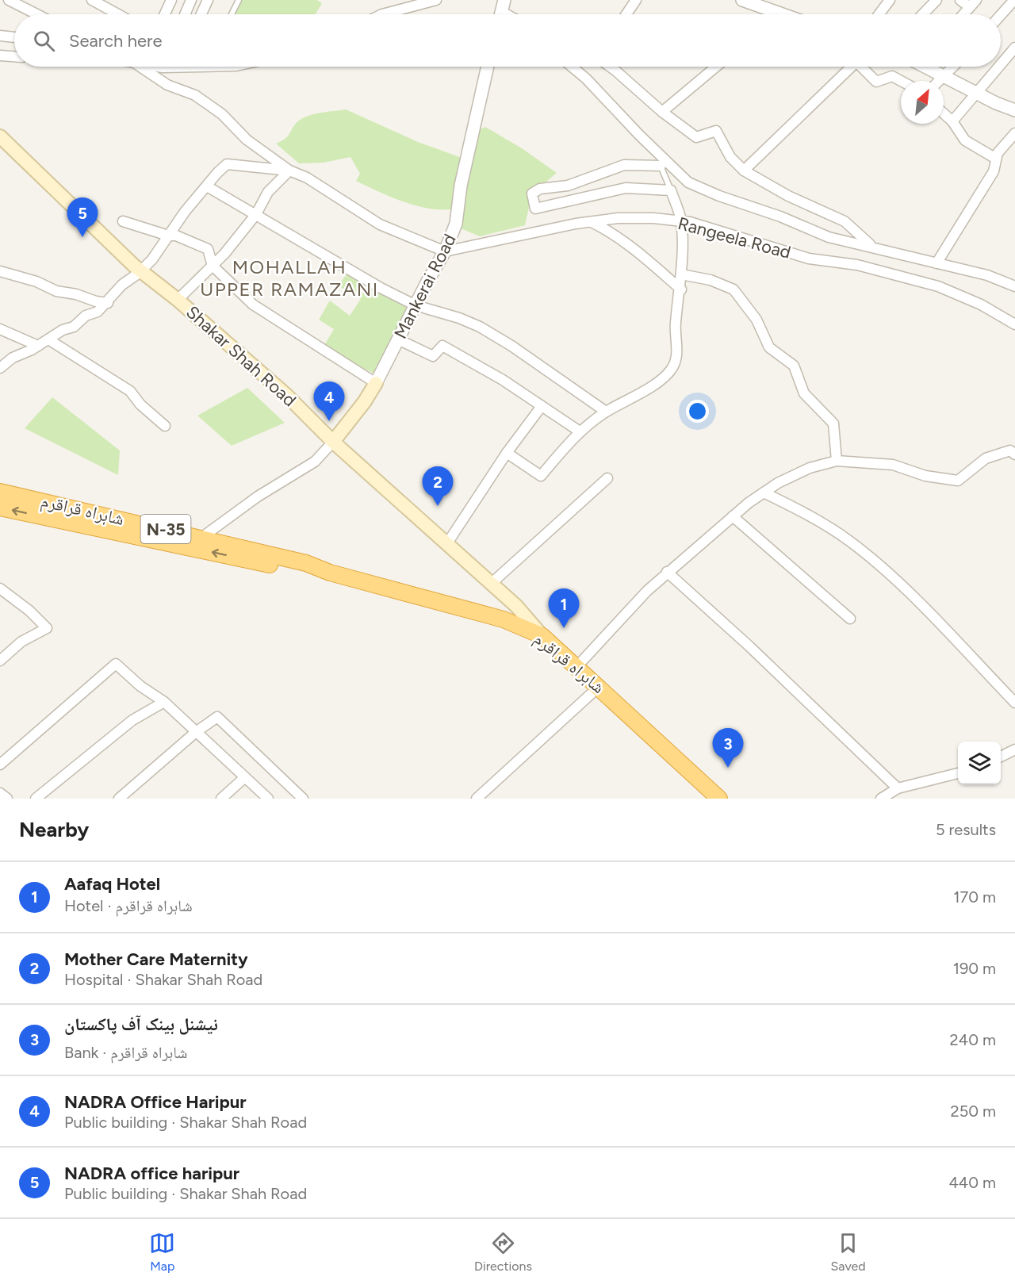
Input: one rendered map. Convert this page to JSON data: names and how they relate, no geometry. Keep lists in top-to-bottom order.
{
  "streets": {
    "highway": ["شاہراہ قراقرم", "N-35"],
    "main road": ["Mankerai Road", "Shakar Shah Road"],
    "street": ["Rangeela Road"]
  },
  "crossings": [
    ["Rangeela Road", "Mankerai Road"],
    ["Mankerai Road", "Shakar Shah Road"],
    ["Shakar Shah Road", "شاہراہ قراقرم"]
  ],
  "districts": ["MOHALLAH UPPER RAMAZANI"],
  "north": "top right",
  "page": {
    "search": "Search here",
    "pins": [
      "5",
      "4",
      "2",
      "1",
      "3"
    ],
    "heading": ["Nearby", "5 results"],
    "list": [
      {
        "mark": "1",
        "name": "Aafaq Hotel",
        "note": "Hotel · شاہراہ قراقرم",
        "value": "170 m"
      },
      {
        "mark": "2",
        "name": "Mother Care Maternity",
        "note": "Hospital · Shakar Shah Road",
        "value": "190 m"
      },
      {
        "mark": "3",
        "name": "نیشنل بینک آف پاکستان",
        "note": "Bank · شاہراہ قراقرم",
        "value": "240 m"
      },
      {
        "mark": "4",
        "name": "NADRA Office Haripur",
        "note": "Public building · Shakar Shah Road",
        "value": "250 m"
      },
      {
        "mark": "5",
        "name": "NADRA office haripur",
        "note": "Public building · Shakar Shah Road",
        "value": "440 m"
      }
    ],
    "nav": ["Map", "Directions", "Saved"]
  }
}
